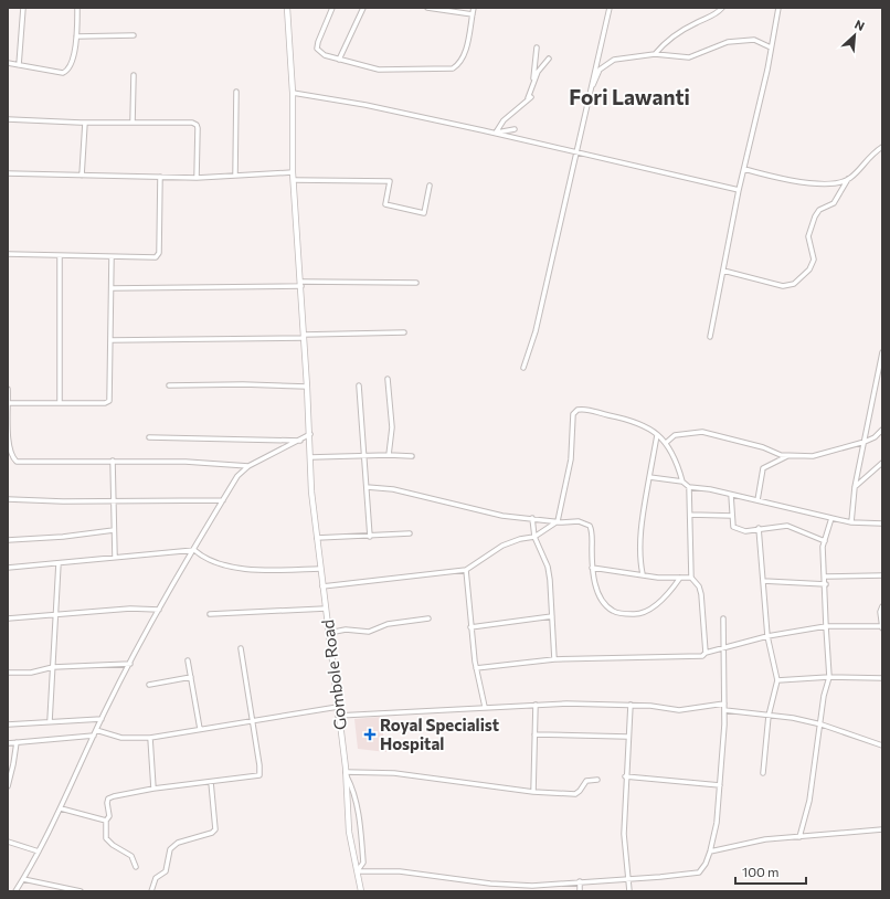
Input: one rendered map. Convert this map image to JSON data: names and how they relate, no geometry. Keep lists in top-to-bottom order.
{
  "streets": {
    "street": ["Gombole Road"]
  },
  "districts": ["Fori Lawanti"],
  "places": {
    "health": ["Royal Specialist Hospital"]
  },
  "scale_bar": "100 m",
  "north": "top right"
}
